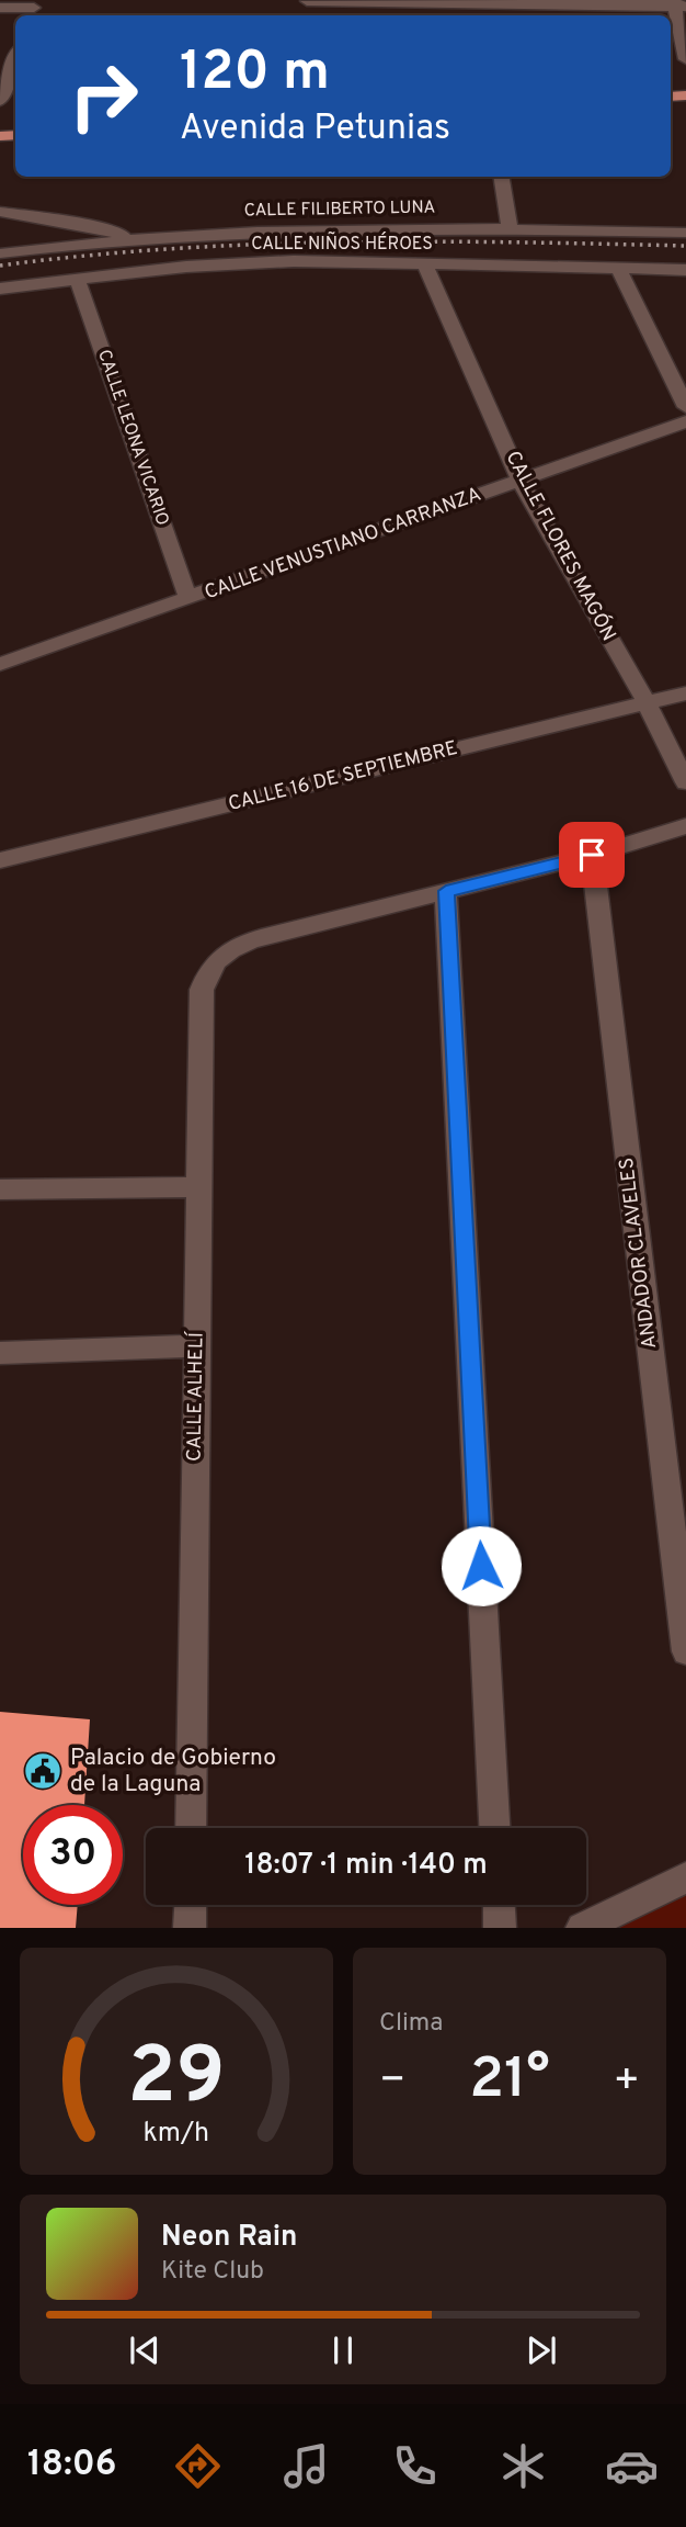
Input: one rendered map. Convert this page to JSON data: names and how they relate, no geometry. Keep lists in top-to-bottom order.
{
  "streets": {
    "street": [
      "CALLE FILIBERTO LUNA",
      "CALLE NIÑOS HÉROES",
      "CALLE LEONA VICARIO",
      "CALLE VENUSTIANO CARRANZA",
      "CALLE FLORES MAGÓN",
      "CALLE 16 DE SEPTIEMBRE",
      "ANDADOR CLAVELES",
      "CALLE ALHELÍ"
    ]
  },
  "crossings": [
    ["CALLE NIÑOS HÉROES", "CALLE LEONA VICARIO"],
    ["CALLE NIÑOS HÉROES", "CALLE FLORES MAGÓN"],
    ["CALLE LEONA VICARIO", "CALLE VENUSTIANO CARRANZA"],
    ["CALLE VENUSTIANO CARRANZA", "CALLE FLORES MAGÓN"],
    ["CALLE FLORES MAGÓN", "CALLE 16 DE SEPTIEMBRE"]
  ],
  "places": {
    "public building": ["Palacio de Gobierno de la Laguna"]
  },
  "page": {
    "turn": ["120 m", "Avenida Petunias"],
    "limit": "30",
    "trip": "18:07 · 1 min · 140 m",
    "tile": "Clima",
    "heat": ["−", "21°", "+"],
    "song": ["Neon Rain", "Kite Club"],
    "tabs": "18:06",
    "gauge": ["29", "km/h"]
  }
}
